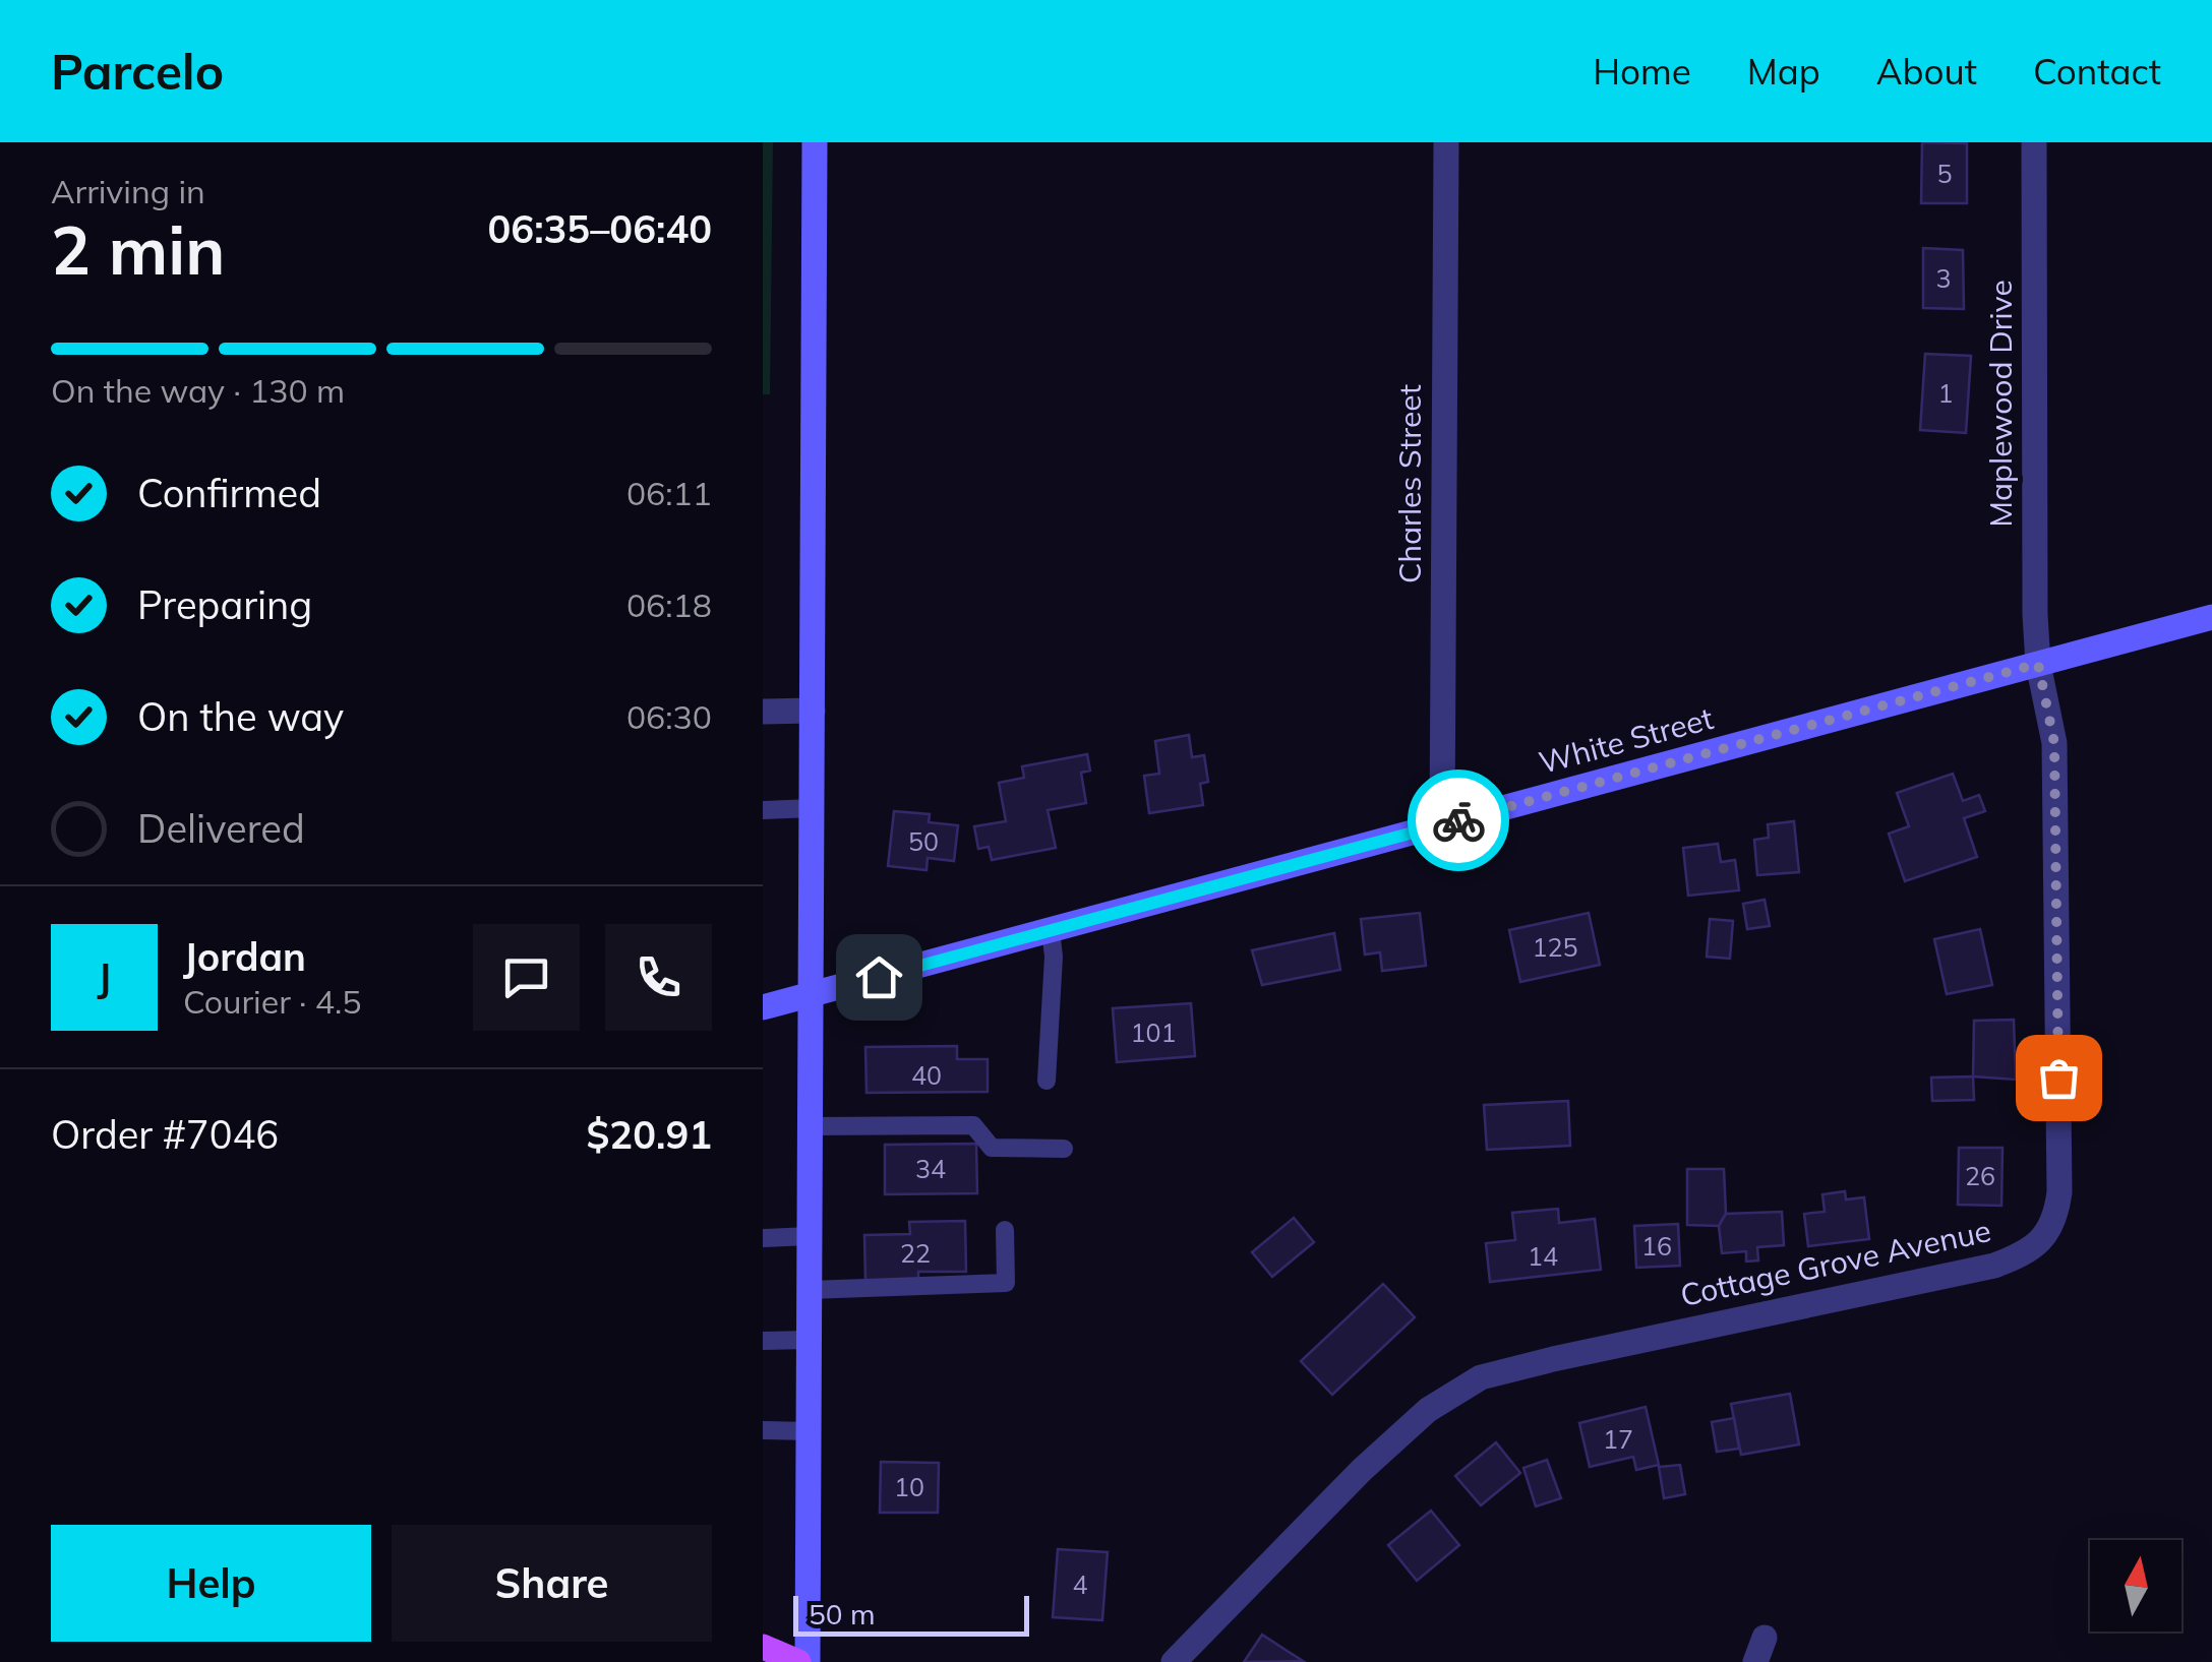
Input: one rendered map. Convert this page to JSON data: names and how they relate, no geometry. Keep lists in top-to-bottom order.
{
  "streets": {
    "street": [
      "Maplewood Drive",
      "Charles Street",
      "White Street",
      "Cottage Grove Avenue"
    ]
  },
  "crossings": [
    ["Maplewood Drive", "White Street"],
    ["Maplewood Drive", "Cottage Grove Avenue"],
    ["Charles Street", "White Street"],
    ["White Street", "Cottage Grove Avenue"]
  ],
  "house_numbers": [
    "5",
    "3",
    "1",
    "50",
    "125",
    "101",
    "40",
    "34",
    "26",
    "16",
    "22",
    "14",
    "17",
    "10",
    "4"
  ],
  "scale_bar": "50 m",
  "north": "top",
  "page": {
    "header": "Parcelo",
    "nav": [
      "Home",
      "Map",
      "About",
      "Contact"
    ],
    "heading": ["2 min", "Arriving in", "06:35–06:40"],
    "panel": [
      "Jordan",
      "Courier · 4.5",
      "Order #7046",
      "$20.91"
    ],
    "bar": "On the way · 130 m",
    "list": [
      ["Confirmed", "06:11"],
      ["Preparing", "06:18"],
      ["On the way", "06:30"],
      "Delivered"
    ],
    "round": "J",
    "buttons": ["Help", "Share"],
    "scale": "50 m"
  }
}
